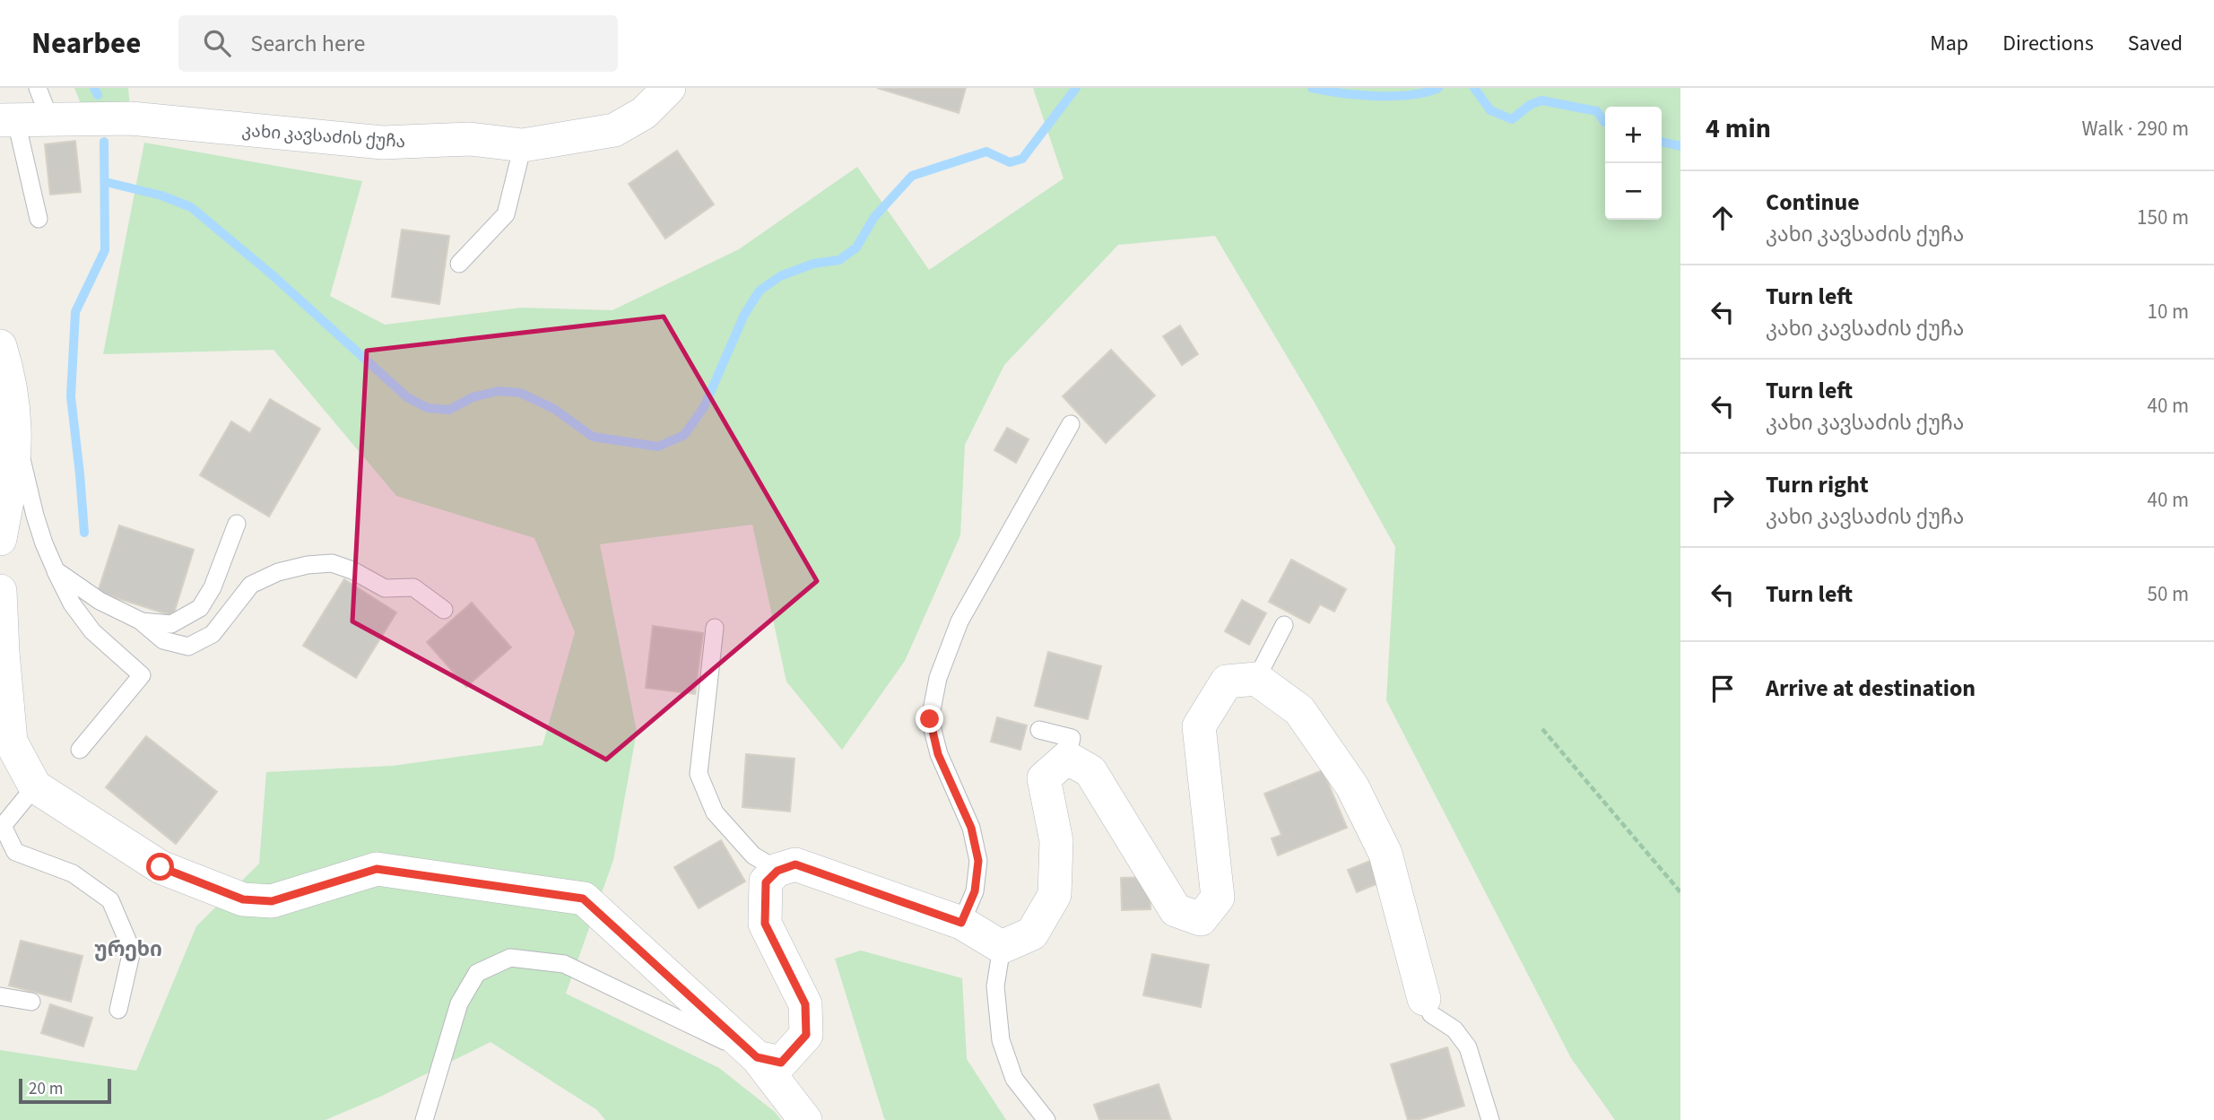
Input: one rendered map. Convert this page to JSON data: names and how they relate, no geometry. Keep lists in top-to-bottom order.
{
  "streets": {
    "street": ["კახი კავსაძის ქუჩა"]
  },
  "districts": ["ურეხი"],
  "scale_bar": "20 m",
  "page": {
    "header": "Nearbee",
    "search": "Search here",
    "nav": ["Map", "Directions", "Saved"],
    "heading": ["4 min", "Walk · 290 m"],
    "map_buttons": ["+", "−"],
    "list": [
      ["Continue", "კახი კავსაძის ქუჩა", "150 m"],
      ["Turn left", "კახი კავსაძის ქუჩა", "10 m"],
      ["Turn left", "კახი კავსაძის ქუჩა", "40 m"],
      ["Turn right", "კახი კავსაძის ქუჩა", "40 m"],
      ["Turn left", "50 m"],
      "Arrive at destination"
    ],
    "scale": "20 m"
  }
}
